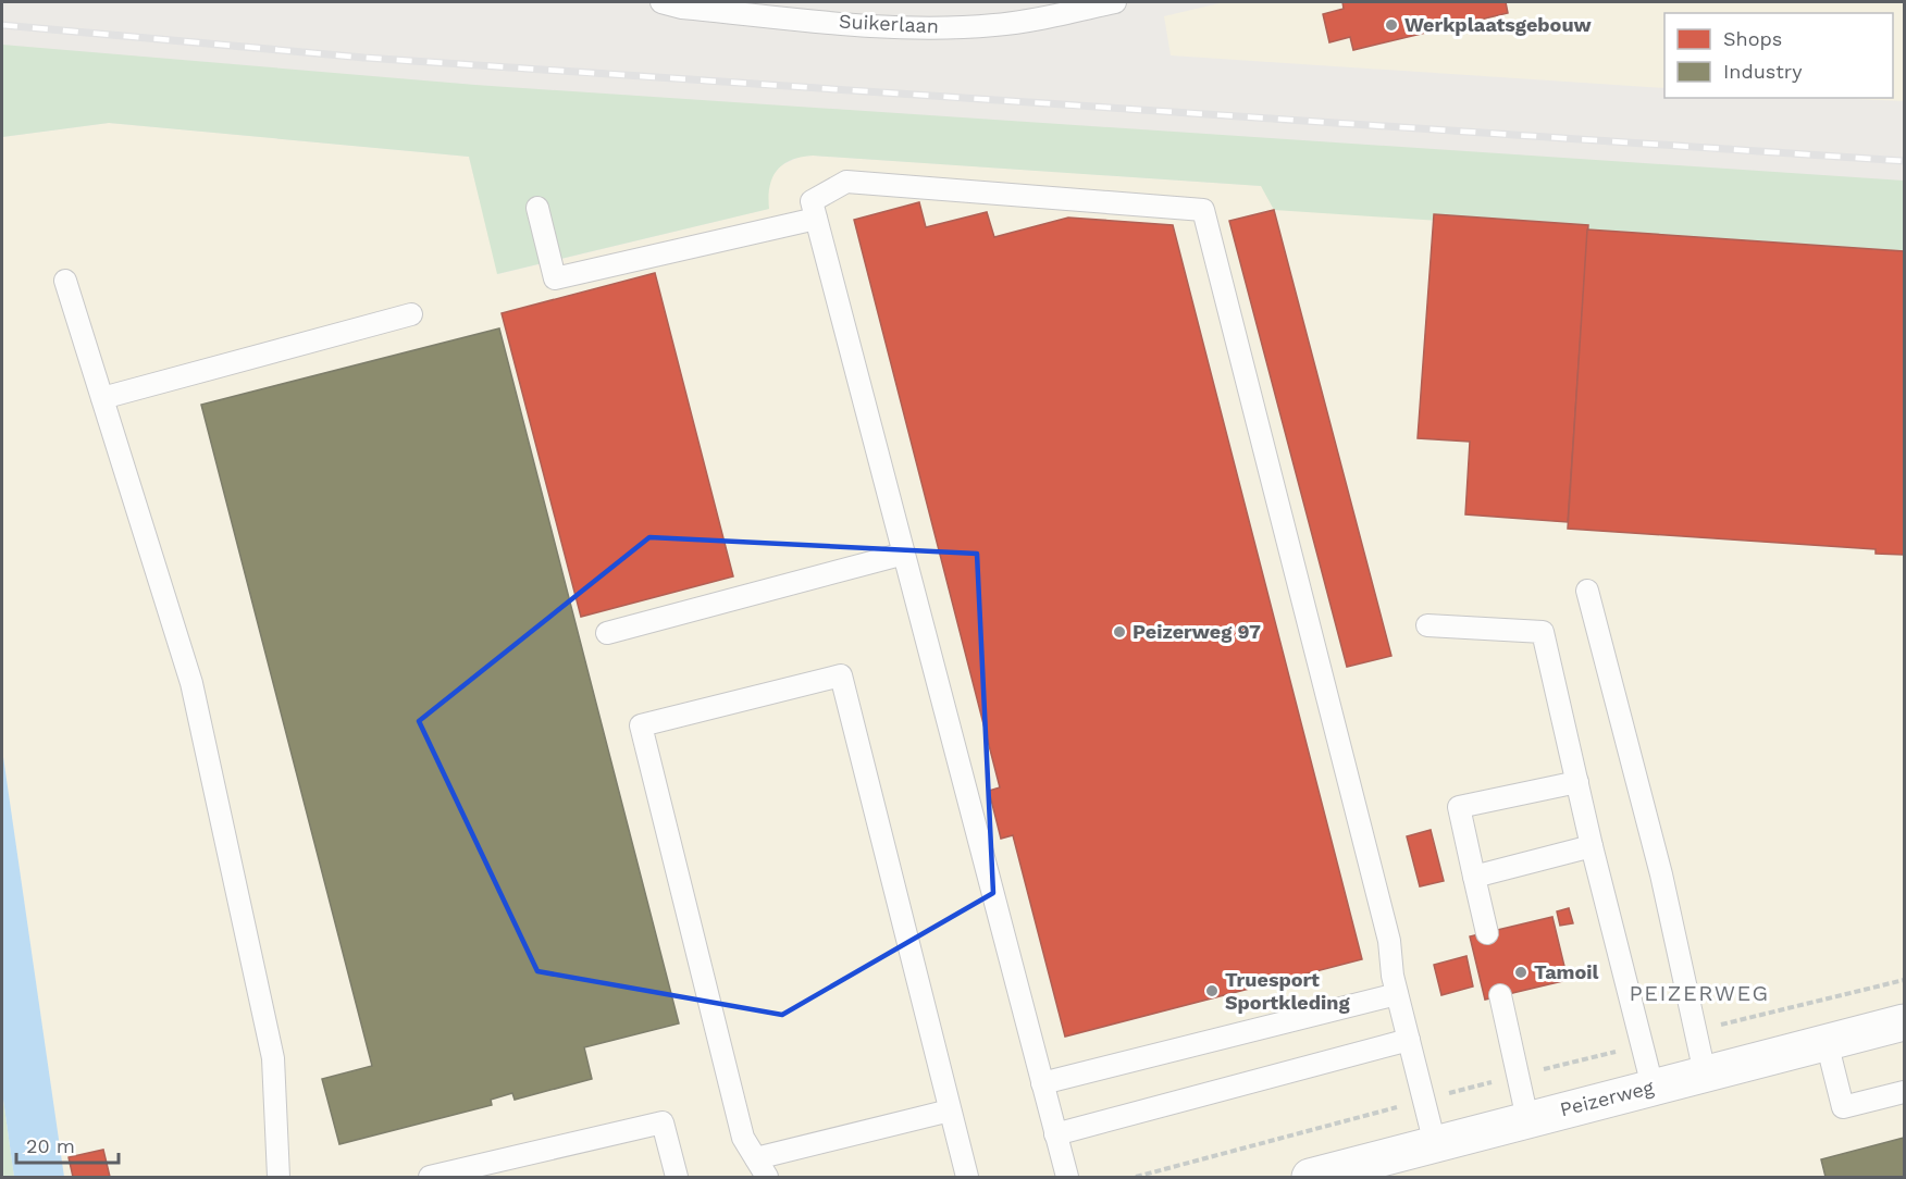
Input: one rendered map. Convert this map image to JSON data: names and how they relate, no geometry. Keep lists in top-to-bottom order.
{
  "streets": {
    "street": ["Peizerweg"],
    "lane": ["Suikerlaan"]
  },
  "districts": ["PEIZERWEG"],
  "places": [
    "Werkplaatsgebouw",
    "Peizerweg 97",
    "Tamoil",
    "Truesport Sportkleding"
  ],
  "legend": ["Shops", "Industry"],
  "scale_bar": "20 m"
}
